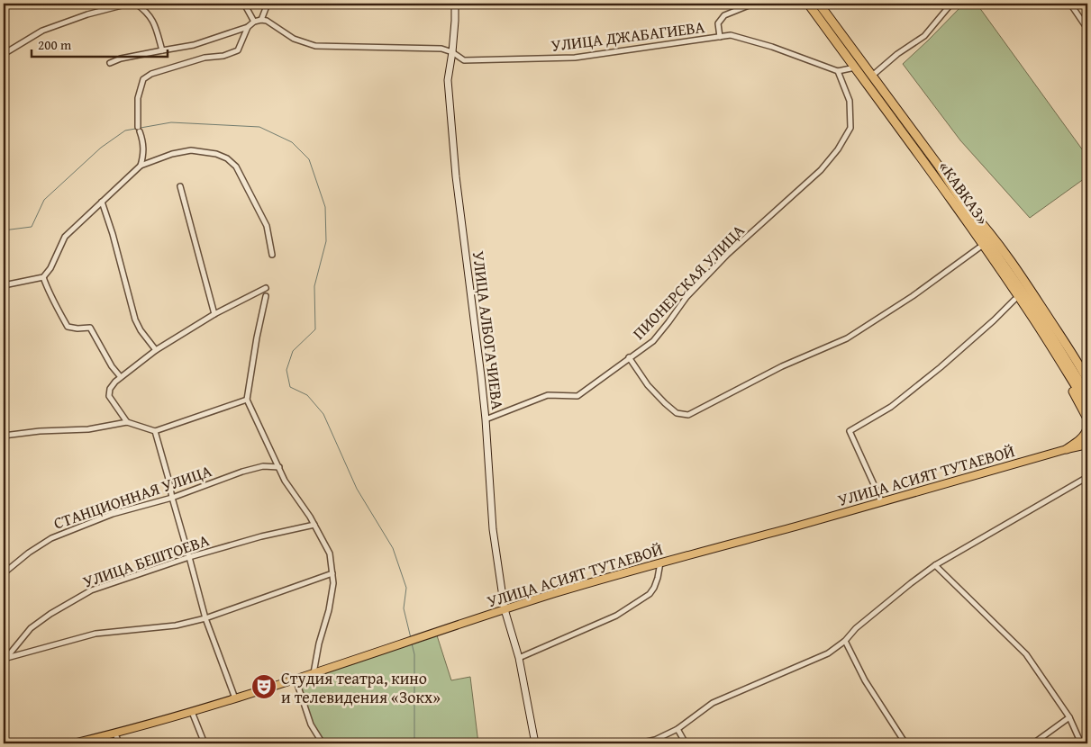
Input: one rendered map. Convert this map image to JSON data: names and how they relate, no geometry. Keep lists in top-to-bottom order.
{
  "streets": {
    "highway": ["«КАВКАЗ»"],
    "main road": ["УЛИЦА АСИЯТ ТУТАЕВОЙ"],
    "street": [
      "УЛИЦА ДЖАБАГИЕВА",
      "ПИОНЕРСКАЯ УЛИЦА",
      "УЛИЦА АЛБОГАЧИЕВА",
      "СТАНЦИОННАЯ УЛИЦА",
      "УЛИЦА БЕШТОЕВА"
    ]
  },
  "crossings": [
    ["УЛИЦА ДЖАБАГИЕВА", "ПИОНЕРСКАЯ УЛИЦА"],
    ["УЛИЦА ДЖАБАГИЕВА", "УЛИЦА АЛБОГАЧИЕВА"],
    ["ПИОНЕРСКАЯ УЛИЦА", "УЛИЦА АЛБОГАЧИЕВА"],
    ["УЛИЦА АЛБОГАЧИЕВА", "УЛИЦА АСИЯТ ТУТАЕВОЙ"]
  ],
  "places": {
    "theatre": ["Студия театра, кино и телевидения «Зокх»"]
  },
  "scale_bar": "200 m"
}
